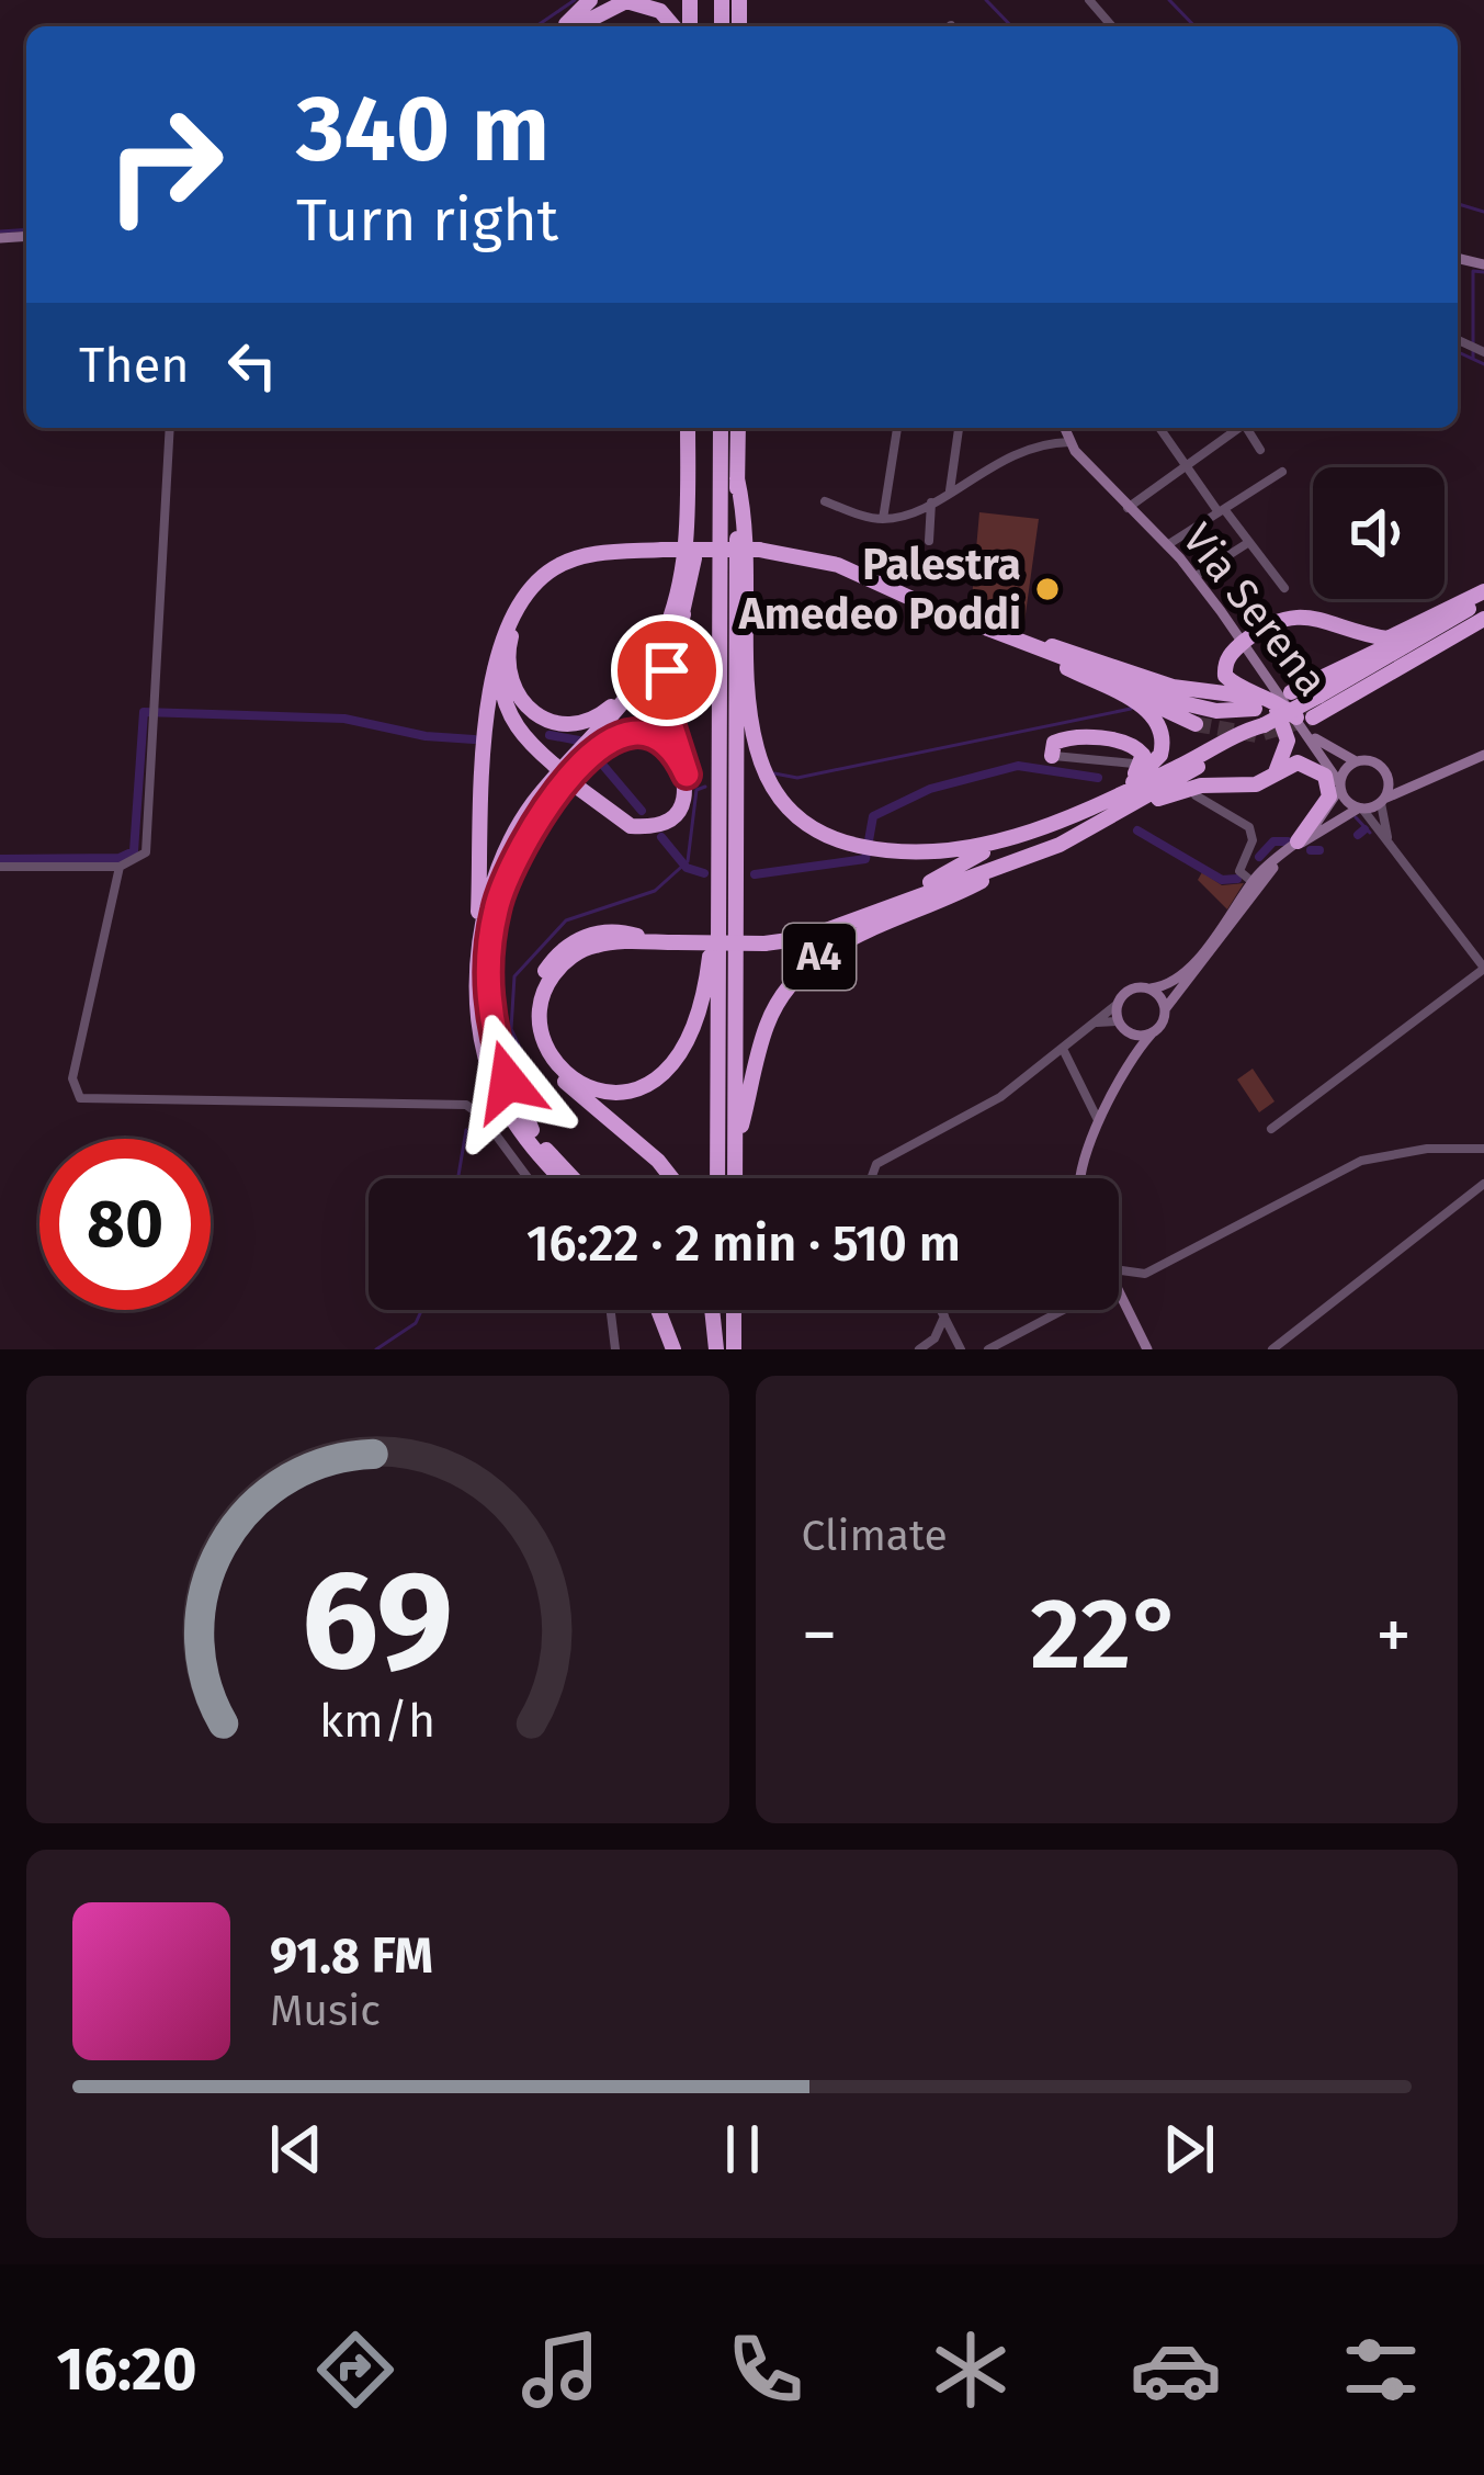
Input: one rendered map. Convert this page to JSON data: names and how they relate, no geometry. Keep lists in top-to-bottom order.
{
  "streets": {
    "highway": ["A4"],
    "street": ["Via Serena"]
  },
  "places": ["Palestra Amedeo Poddi"],
  "page": {
    "turn": ["340 m", "Turn right"],
    "then": "Then",
    "limit": "80",
    "trip": "16:22 · 2 min · 510 m",
    "tile": "Climate",
    "heat": ["−", "22°", "+"],
    "song": ["91.8 FM", "Music"],
    "tabs": "16:20",
    "gauge": ["69", "km/h"]
  }
}
